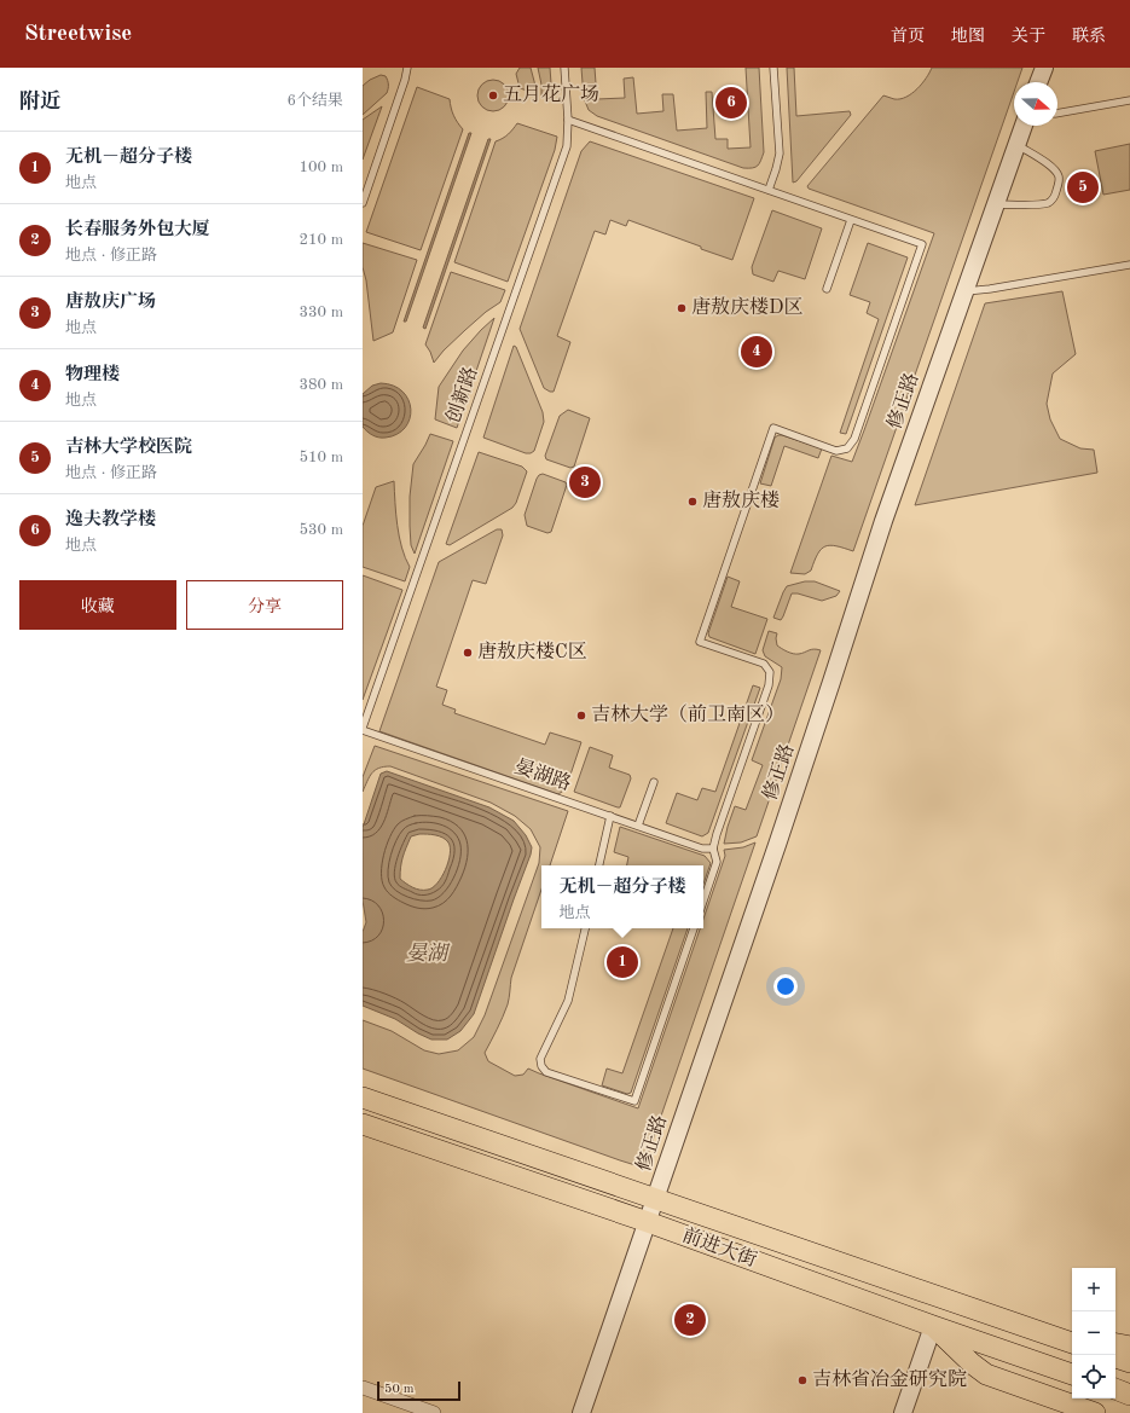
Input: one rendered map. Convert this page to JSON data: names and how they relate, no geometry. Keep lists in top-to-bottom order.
{
  "streets": {
    "main road": ["前进大街"],
    "street": ["修正路"],
    "lane": ["创新路", "晏湖路"]
  },
  "crossings": [
    ["创新路", "晏湖路"],
    ["修正路", "前进大街"]
  ],
  "water": ["晏湖"],
  "places": [
    "五月花广场",
    "唐敖庆楼D区",
    "唐敖庆楼",
    "唐敖庆楼C区",
    "吉林大学（前卫南区）",
    "吉林省冶金研究院"
  ],
  "scale_bar": "50 m",
  "north": "right",
  "page": {
    "header": "Streetwise",
    "nav": [
      "首页",
      "地图",
      "关于",
      "联系"
    ],
    "heading": ["附近", "6个结果"],
    "pins": [
      "6",
      "5",
      "4",
      "3",
      "1",
      "2"
    ],
    "list": [
      {
        "mark": "1",
        "name": "无机－超分子楼",
        "note": "地点",
        "value": "100 m"
      },
      {
        "mark": "2",
        "name": "长春服务外包大厦",
        "note": "地点 · 修正路",
        "value": "210 m"
      },
      {
        "mark": "3",
        "name": "唐敖庆广场",
        "note": "地点",
        "value": "330 m"
      },
      {
        "mark": "4",
        "name": "物理楼",
        "note": "地点",
        "value": "380 m"
      },
      {
        "mark": "5",
        "name": "吉林大学校医院",
        "note": "地点 · 修正路",
        "value": "510 m"
      },
      {
        "mark": "6",
        "name": "逸夫教学楼",
        "note": "地点",
        "value": "530 m"
      }
    ],
    "buttons": ["收藏", "分享"],
    "popup": ["无机－超分子楼", "地点"],
    "map_buttons": ["+", "−"],
    "scale": "50 m"
  }
}
